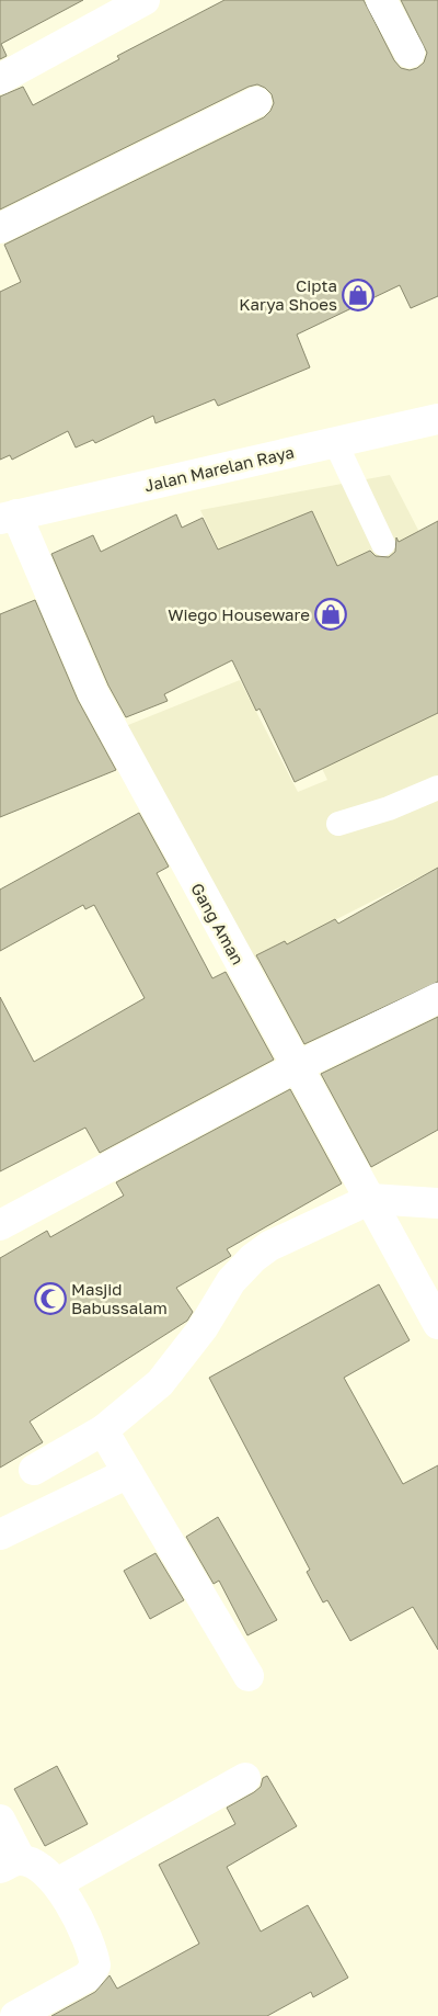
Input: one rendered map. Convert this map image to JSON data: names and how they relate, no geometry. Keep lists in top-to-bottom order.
{
  "streets": {
    "street": ["Jalan Marelan Raya", "Gang Aman"]
  },
  "crossings": [
    ["Jalan Marelan Raya", "Gang Aman"]
  ],
  "places": {
    "shop": ["Cipta Karya Shoes", "Wiego Houseware"],
    "mosque": ["Masjid Babussalam"]
  }
}
